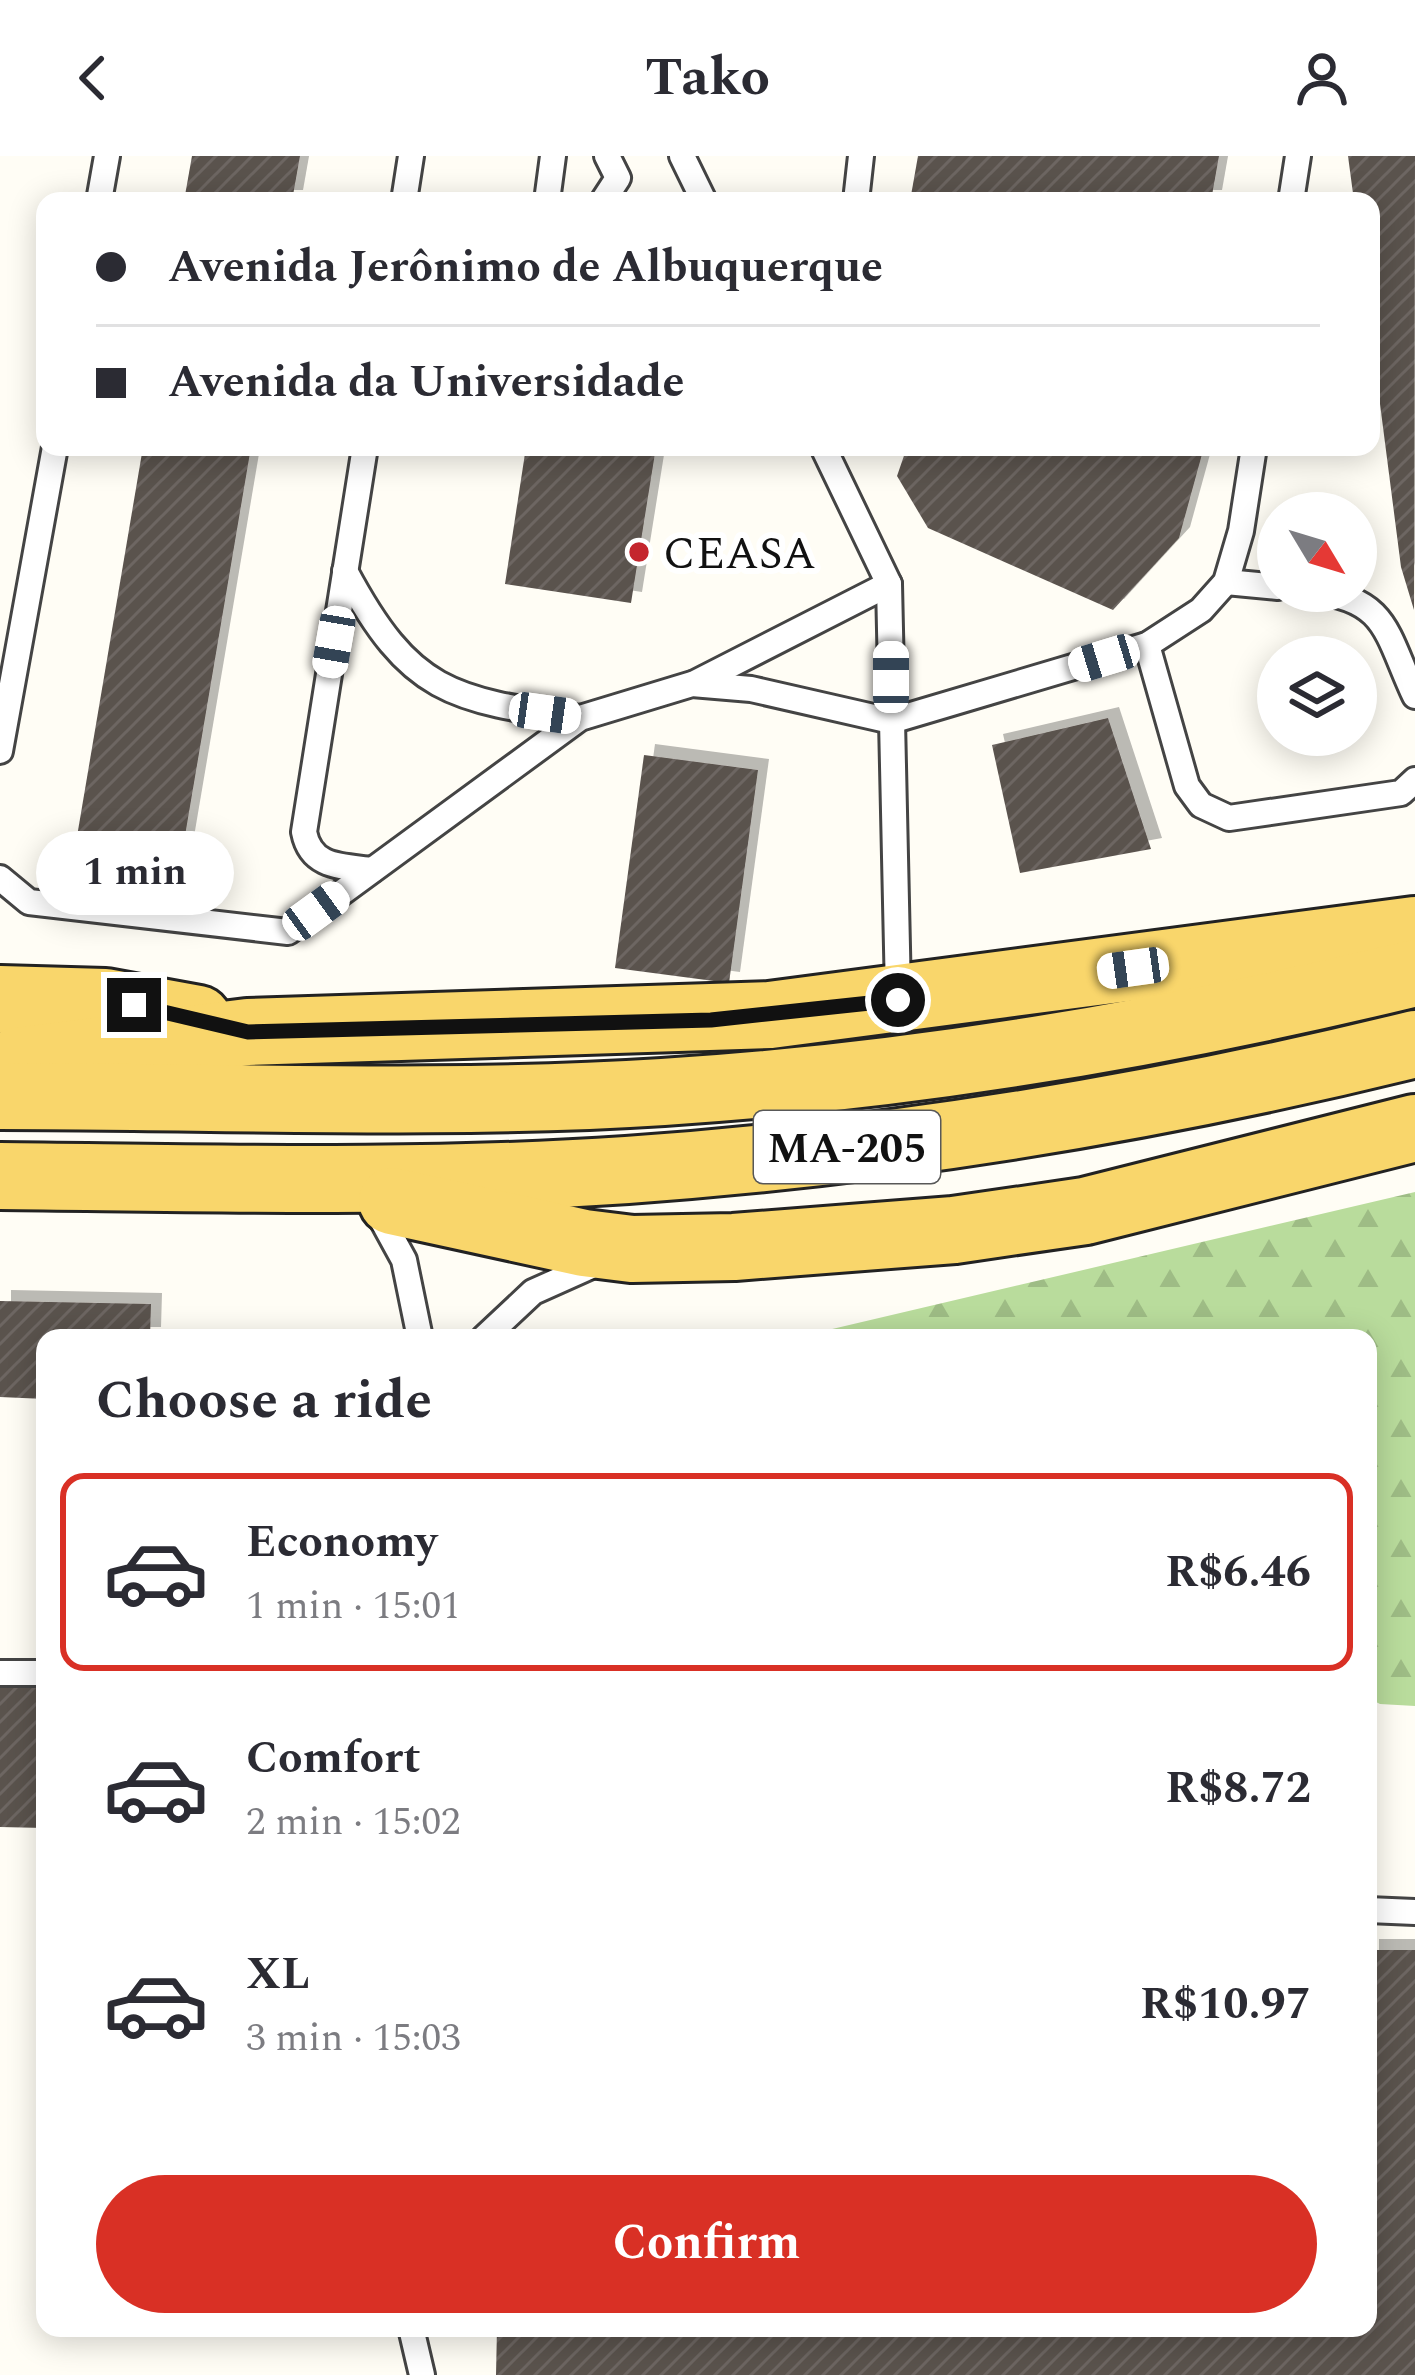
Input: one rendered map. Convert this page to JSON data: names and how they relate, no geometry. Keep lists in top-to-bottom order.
{
  "streets": {
    "main road": ["MA-205"]
  },
  "places": ["CEASA"],
  "north": "bottom right",
  "page": {
    "header": "Tako",
    "banner": ["Avenida Jerônimo de Albuquerque", "Avenida da Universidade"],
    "bubble": "1 min",
    "heading": "Choose a ride",
    "list": [
      {
        "name": "Economy",
        "note": "1 min · 15:01",
        "value": "R$6.46"
      },
      {
        "name": "Comfort",
        "note": "2 min · 15:02",
        "value": "R$8.72"
      },
      {
        "name": "XL",
        "note": "3 min · 15:03",
        "value": "R$10.97"
      }
    ],
    "buttons": "Confirm"
  }
}
